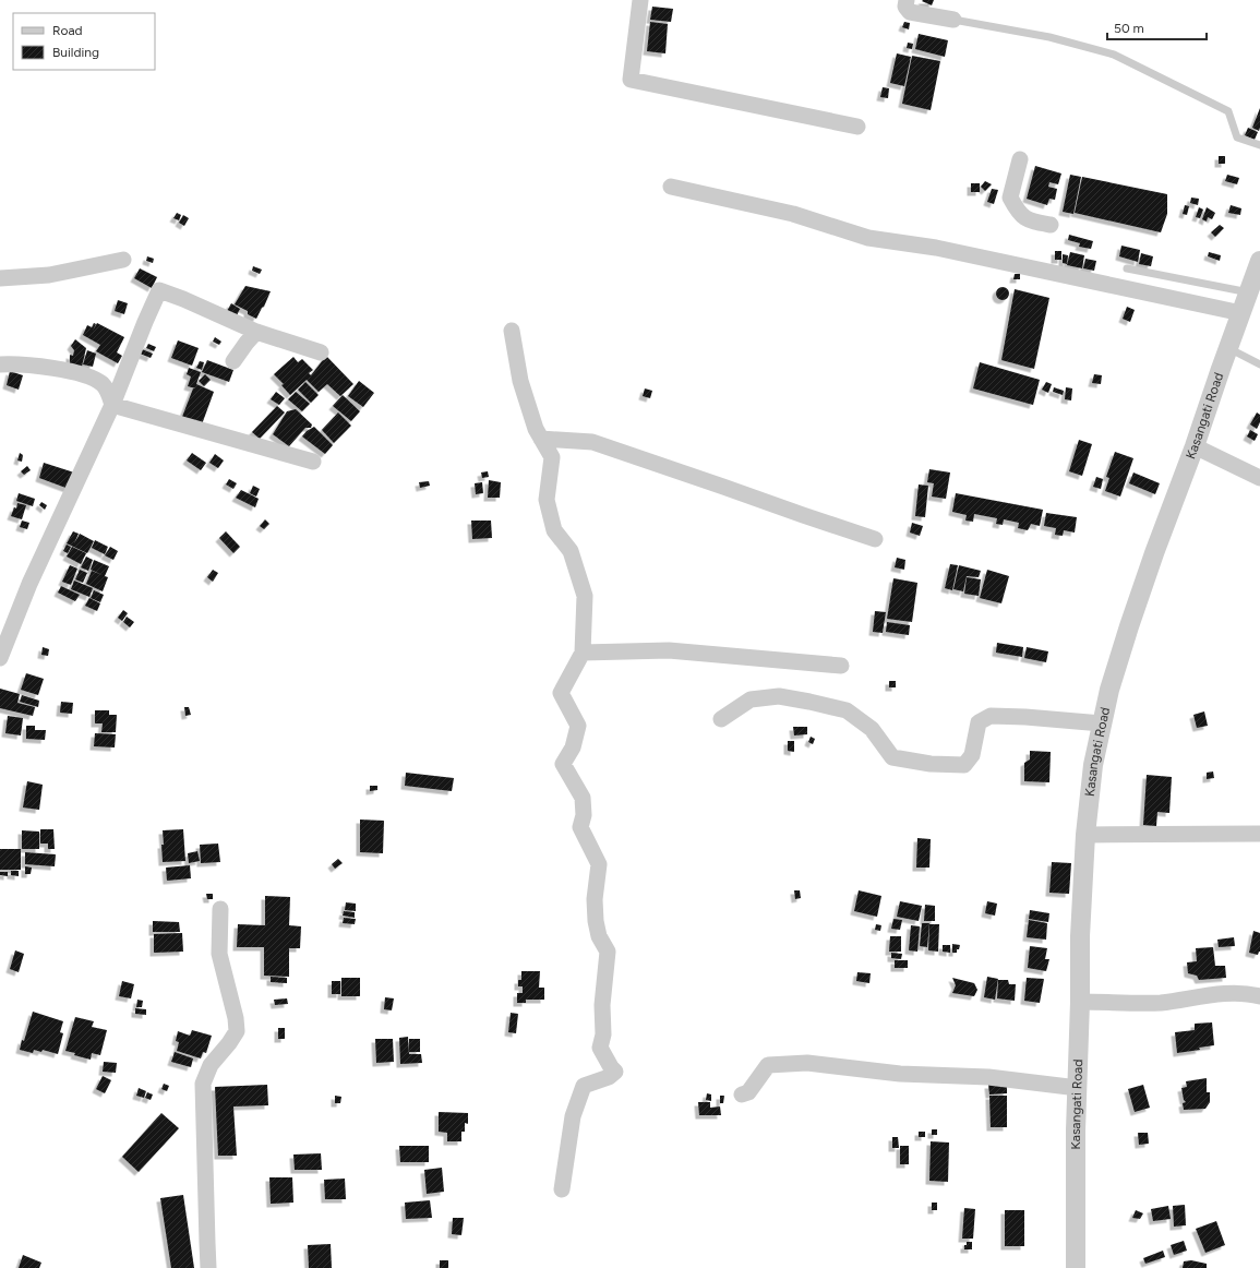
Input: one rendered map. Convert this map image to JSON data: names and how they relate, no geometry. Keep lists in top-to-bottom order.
{
  "streets": {
    "street": ["Kasangati Road"]
  },
  "legend": ["Road", "Building"],
  "scale_bar": "50 m"
}
